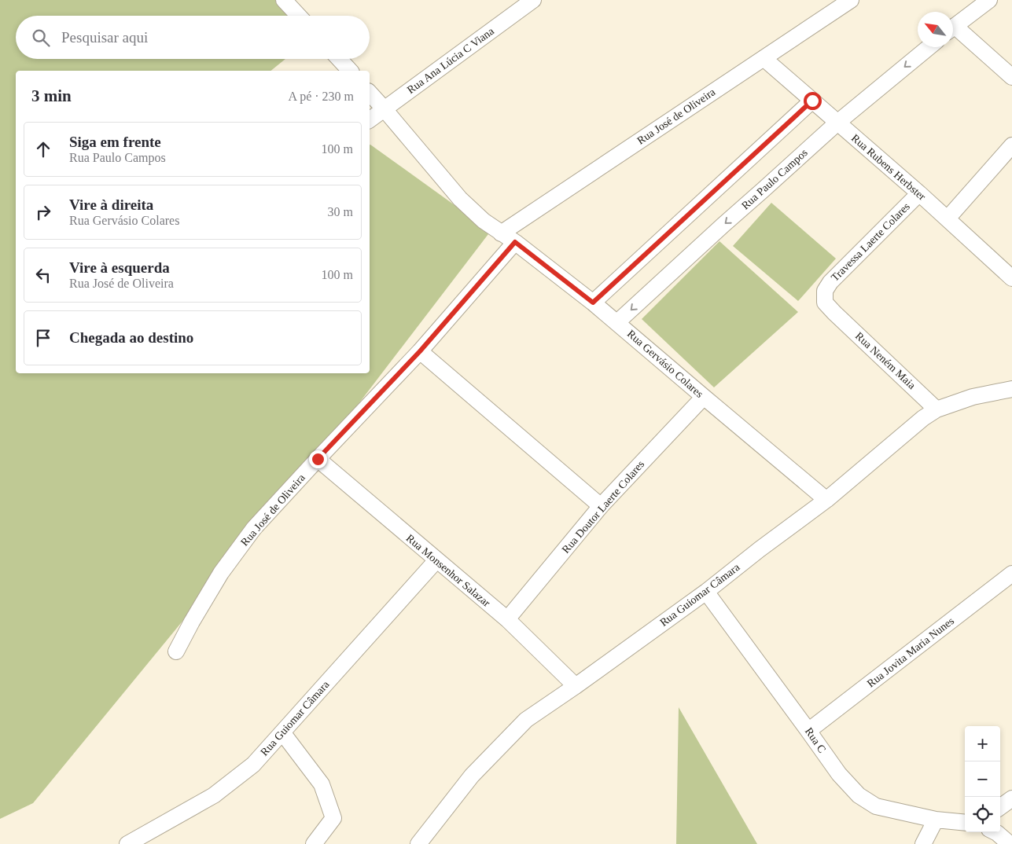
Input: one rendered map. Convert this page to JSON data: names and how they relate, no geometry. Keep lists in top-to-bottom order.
{
  "streets": {
    "street": [
      "Rua Ana Lúcia C Viana",
      "Rua José de Oliveira",
      "Rua Rubens Herbster",
      "Rua Paulo Campos",
      "Travessa Laerte Colares",
      "Rua Neném Maia",
      "Rua Gervásio Colares",
      "Rua Doutor Laerte Colares",
      "Rua Monsenhor Salazar",
      "Rua Guiomar Câmara",
      "Rua Jovita Maria Nunes",
      "Rua C"
    ]
  },
  "crossings": [
    ["Rua Ana Lúcia C Viana", "Rua Gervásio Colares"],
    ["Rua José de Oliveira", "Rua Rubens Herbster"],
    ["Rua José de Oliveira", "Rua Gervásio Colares"],
    ["Rua José de Oliveira", "Rua Monsenhor Salazar"],
    ["Rua Rubens Herbster", "Rua Paulo Campos"],
    ["Rua Rubens Herbster", "Travessa Laerte Colares"],
    ["Rua Paulo Campos", "Rua Gervásio Colares"],
    ["Travessa Laerte Colares", "Rua Neném Maia"],
    ["Rua Neném Maia", "Rua Guiomar Câmara"],
    ["Rua Gervásio Colares", "Rua Doutor Laerte Colares"],
    ["Rua Gervásio Colares", "Rua Guiomar Câmara"],
    ["Rua Doutor Laerte Colares", "Rua Monsenhor Salazar"],
    ["Rua Monsenhor Salazar", "Rua Guiomar Câmara"],
    ["Rua Guiomar Câmara", "Rua C"],
    ["Rua Jovita Maria Nunes", "Rua C"]
  ],
  "north": "top left",
  "page": {
    "search": "Pesquisar aqui",
    "heading": ["3 min", "A pé · 230 m"],
    "list": [
      ["Siga em frente", "Rua Paulo Campos", "100 m"],
      ["Vire à direita", "Rua Gervásio Colares", "30 m"],
      ["Vire à esquerda", "Rua José de Oliveira", "100 m"],
      "Chegada ao destino"
    ],
    "map_buttons": ["+", "−"]
  }
}
